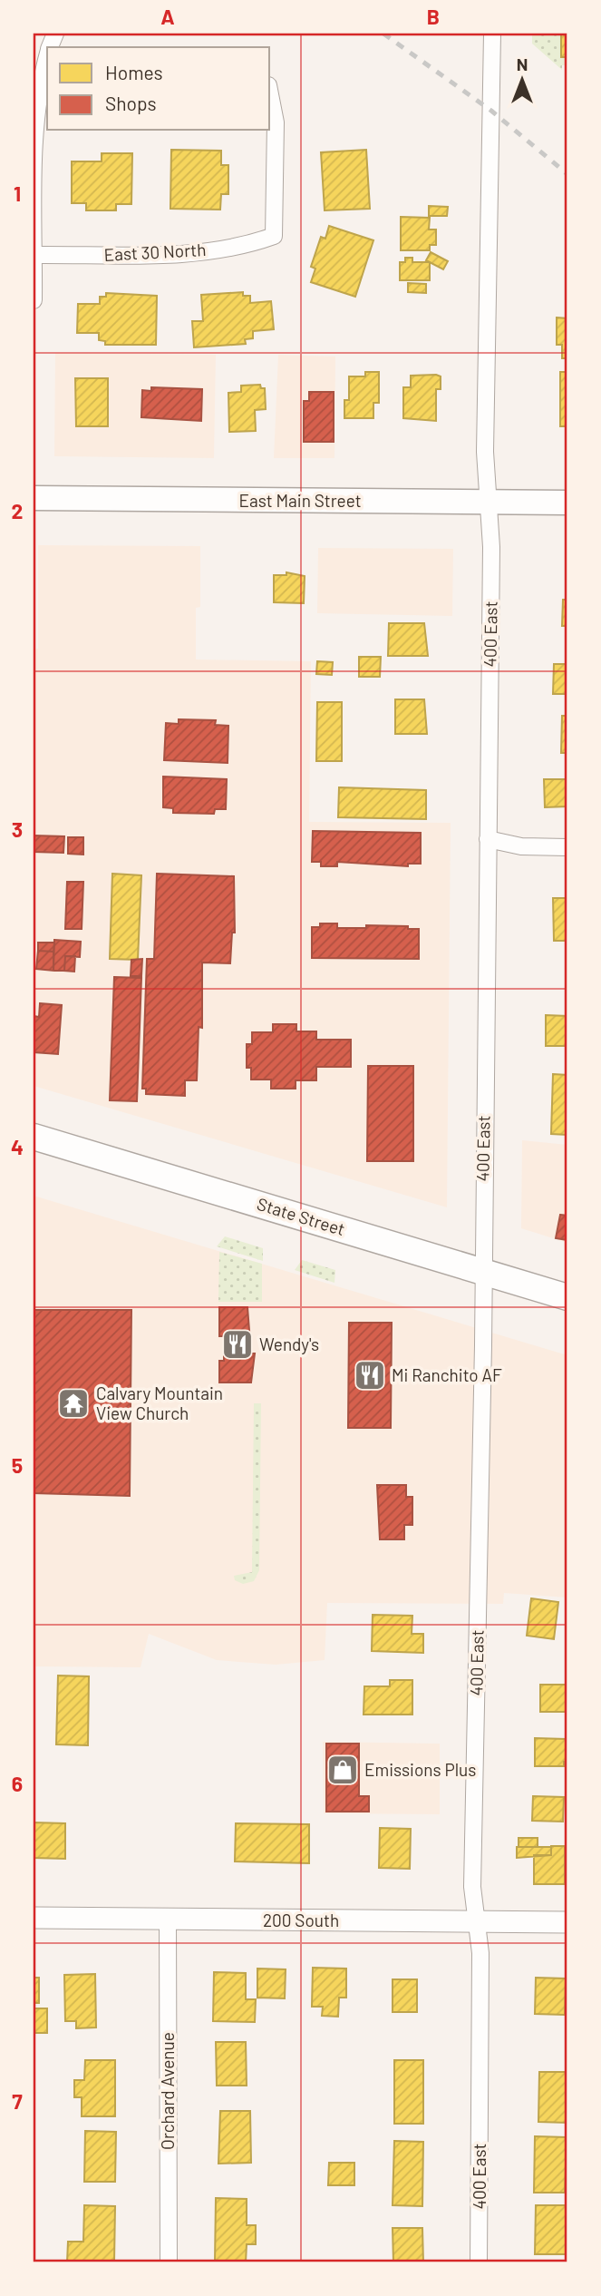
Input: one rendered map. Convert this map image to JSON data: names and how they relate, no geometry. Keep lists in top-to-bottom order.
{
  "streets": {
    "main road": ["East Main Street", "State Street"],
    "street": [
      "East 30 North",
      "400 East",
      "200 South",
      "Orchard Avenue"
    ]
  },
  "crossings": [
    ["East Main Street", "400 East"],
    ["400 East", "State Street"],
    ["400 East", "200 South"],
    ["200 South", "Orchard Avenue"]
  ],
  "places": {
    "restaurant": ["Wendy's", "Mi Ranchito AF"],
    "temple": ["Calvary Mountain View Church"],
    "shop": ["Emissions Plus"]
  },
  "legend": ["Homes", "Shops"],
  "north": "top",
  "grid": {
    "columns": ["A", "B"],
    "rows": [
      "1",
      "2",
      "3",
      "4",
      "5",
      "6",
      "7"
    ]
  }
}
